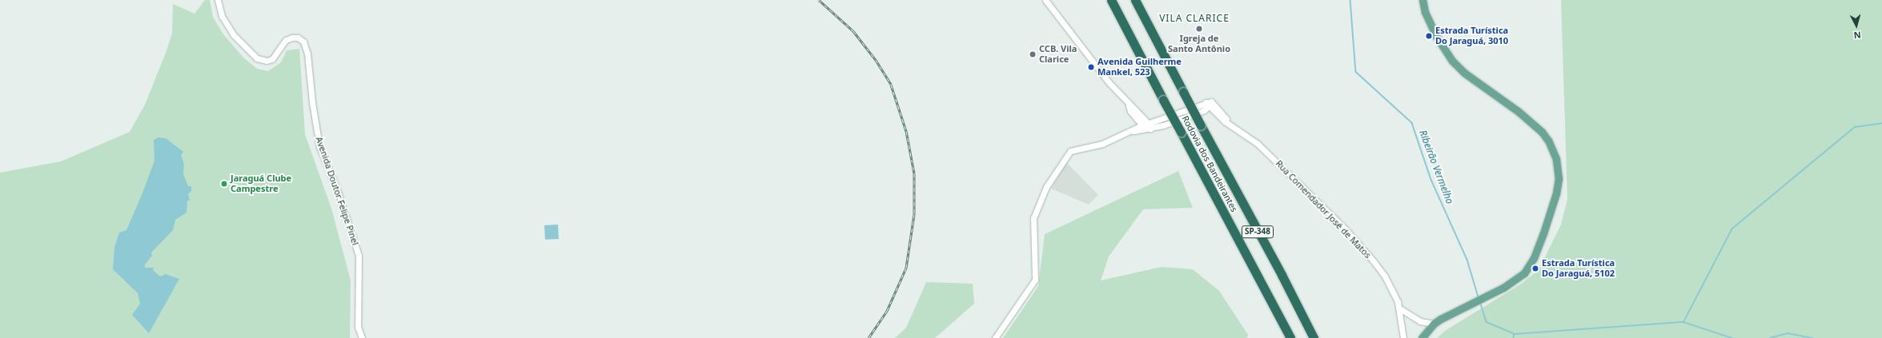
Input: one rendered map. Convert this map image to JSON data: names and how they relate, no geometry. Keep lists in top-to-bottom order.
{
  "streets": {
    "highway": ["Rodovia dos Bandeirantes", "SP-348"],
    "street": ["Avenida Doutor Felipe Pinel", "Rua Comendador José de Matos"]
  },
  "districts": ["VILA CLARICE"],
  "water": ["Ribeirão Vermelho"],
  "places": [
    "Igreja de Santo Antônio",
    "Estrada Turística Do Jaraguá, 3010",
    "CCB. Vila Clarice",
    "Avenida Guilherme Mankel, 523",
    "Jaraguá Clube Campestre",
    "Estrada Turística Do Jaraguá, 5102"
  ],
  "north": "bottom"
}
